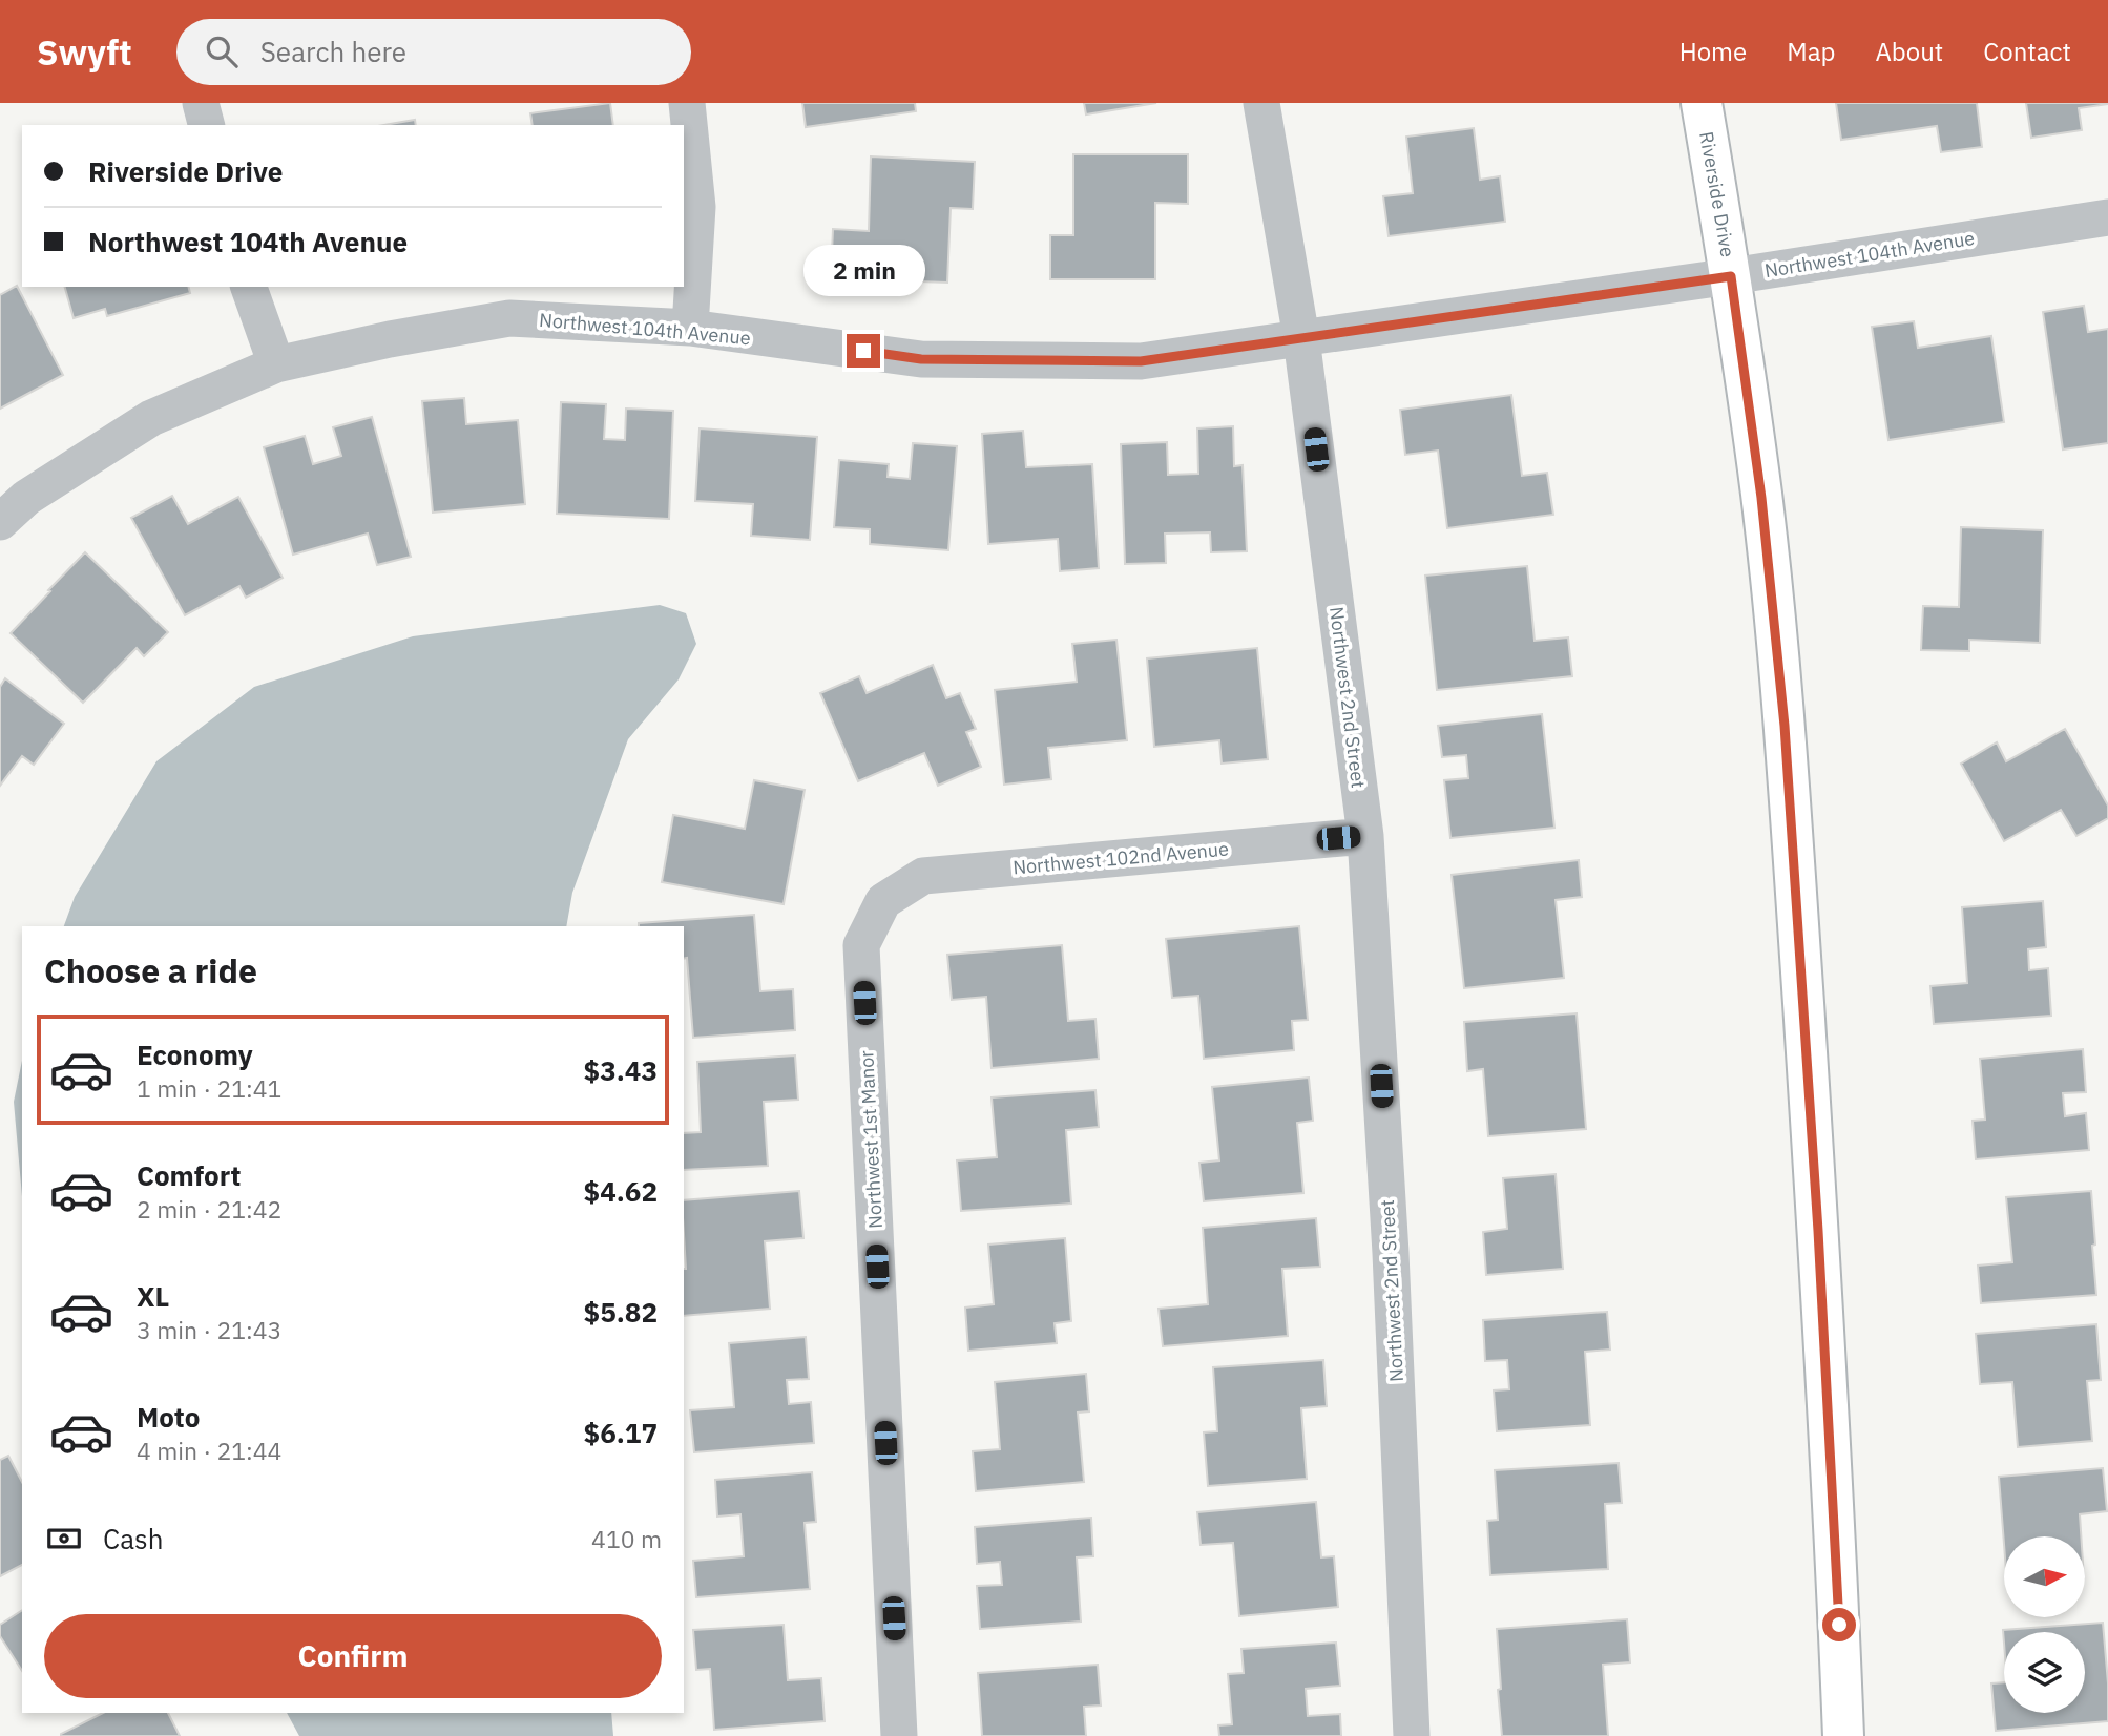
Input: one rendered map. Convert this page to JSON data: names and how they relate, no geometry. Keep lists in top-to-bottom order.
{
  "streets": {
    "street": [
      "Riverside Drive",
      "Northwest 104th Avenue",
      "Northwest 2nd Street",
      "Northwest 102nd Avenue",
      "Northwest 1st Manor"
    ]
  },
  "crossings": [
    ["Riverside Drive", "Northwest 104th Avenue"],
    ["Northwest 104th Avenue", "Northwest 2nd Street"],
    ["Northwest 2nd Street", "Northwest 102nd Avenue"],
    ["Northwest 102nd Avenue", "Northwest 1st Manor"]
  ],
  "north": "right",
  "page": {
    "header": "Swyft",
    "search": "Search here",
    "nav": [
      "Home",
      "Map",
      "About",
      "Contact"
    ],
    "banner": ["Riverside Drive", "Northwest 104th Avenue"],
    "bubble": "2 min",
    "heading": "Choose a ride",
    "list": [
      {
        "name": "Economy",
        "note": "1 min · 21:41",
        "value": "$3.43"
      },
      {
        "name": "Comfort",
        "note": "2 min · 21:42",
        "value": "$4.62"
      },
      {
        "name": "XL",
        "note": "3 min · 21:43",
        "value": "$5.82"
      },
      {
        "name": "Moto",
        "note": "4 min · 21:44",
        "value": "$6.17"
      }
    ],
    "pay": ["Cash", "410 m"],
    "buttons": "Confirm"
  }
}
